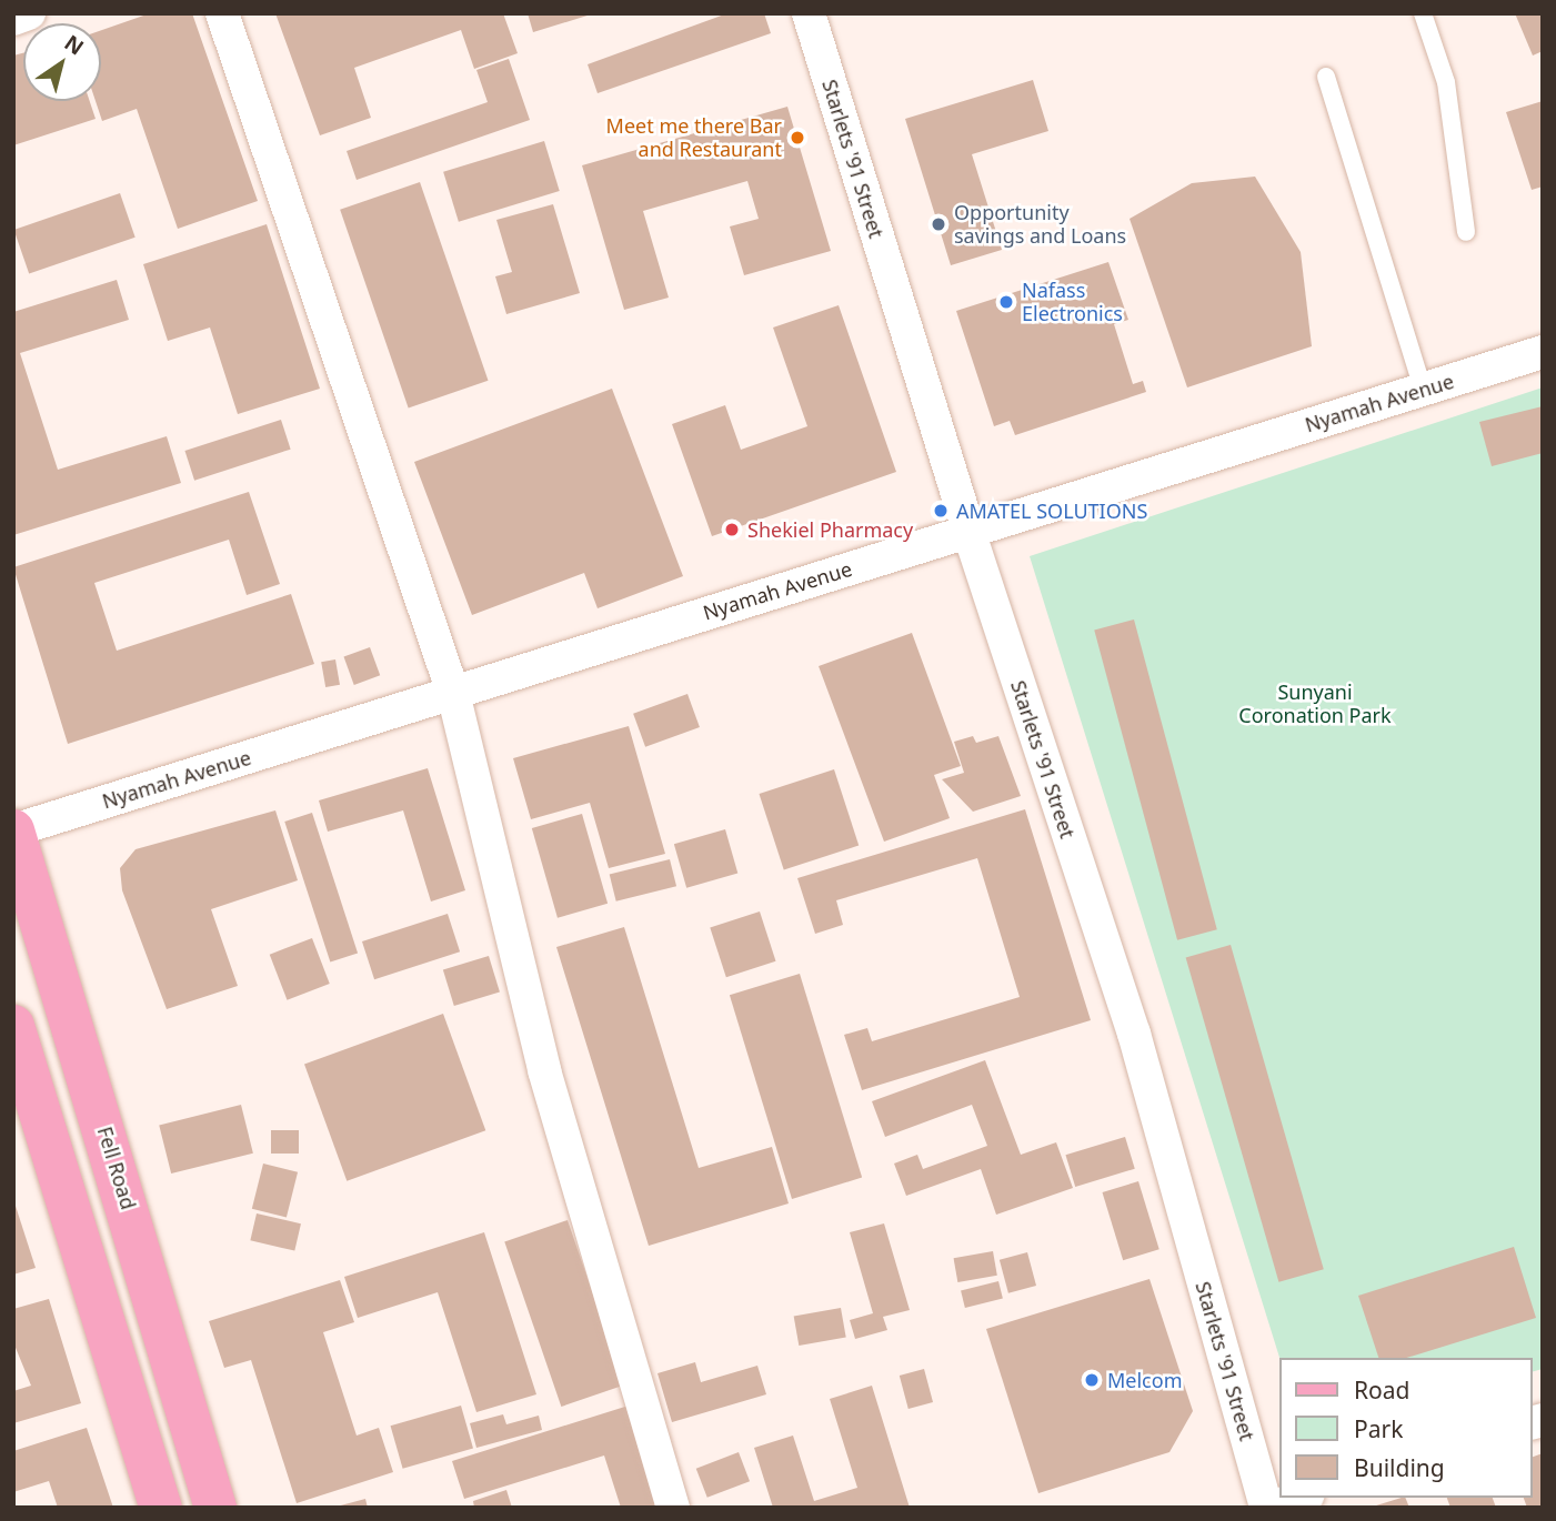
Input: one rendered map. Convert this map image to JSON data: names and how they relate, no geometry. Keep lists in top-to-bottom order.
{
  "streets": {
    "main road": ["Fell Road"],
    "street": ["Starlets '91 Street", "Nyamah Avenue"]
  },
  "crossings": [
    ["Starlets '91 Street", "Nyamah Avenue"],
    ["Nyamah Avenue", "Fell Road"]
  ],
  "parks": ["Sunyani Coronation Park"],
  "places": [
    "Meet me there Bar and Restaurant",
    "Opportunity savings and Loans",
    "Nafass Electronics",
    "AMATEL SOLUTIONS",
    "Shekiel Pharmacy",
    "Melcom"
  ],
  "legend": ["Road", "Park", "Building"],
  "north": "top right"
}
